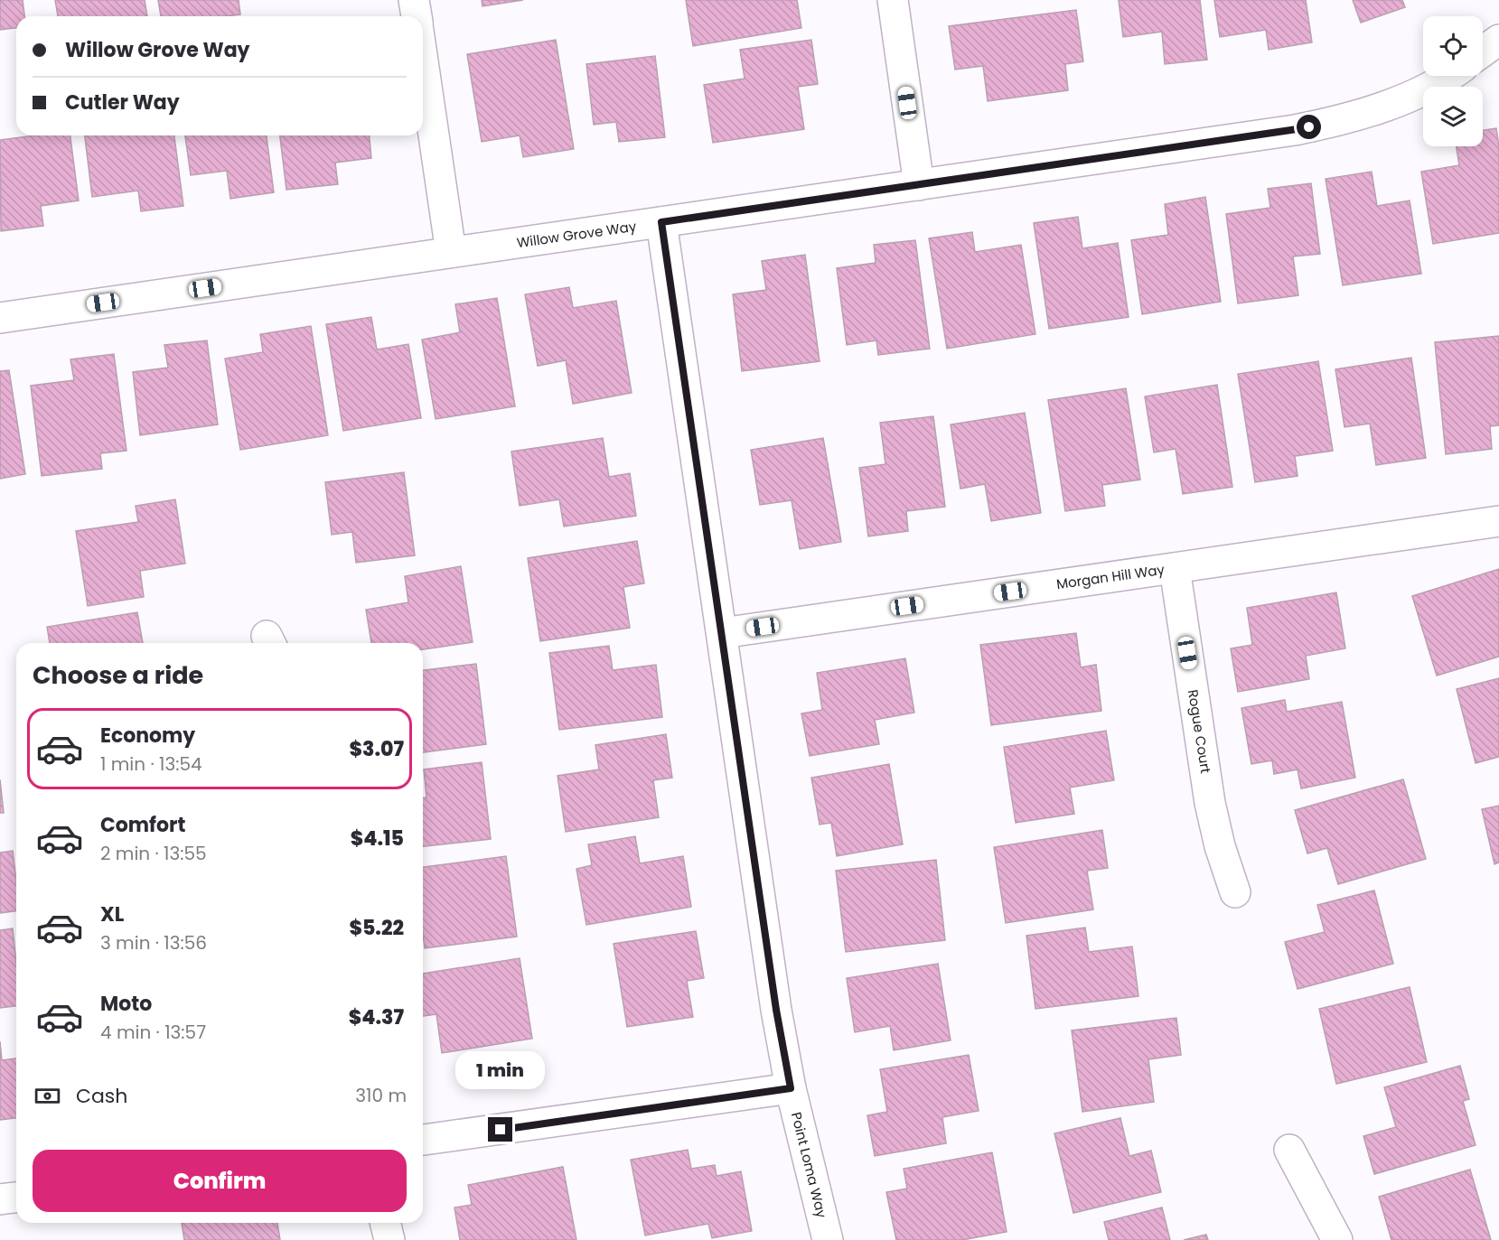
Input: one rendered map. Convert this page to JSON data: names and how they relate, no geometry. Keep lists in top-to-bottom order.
{
  "streets": {
    "street": [
      "Willow Grove Way",
      "Morgan Hill Way",
      "Rogue Court",
      "Point Loma Way"
    ]
  },
  "crossings": [
    ["Willow Grove Way", "Point Loma Way"],
    ["Morgan Hill Way", "Rogue Court"],
    ["Morgan Hill Way", "Point Loma Way"]
  ],
  "page": {
    "banner": ["Willow Grove Way", "Cutler Way"],
    "heading": "Choose a ride",
    "list": [
      {
        "name": "Economy",
        "note": "1 min · 13:54",
        "value": "$3.07"
      },
      {
        "name": "Comfort",
        "note": "2 min · 13:55",
        "value": "$4.15"
      },
      {
        "name": "XL",
        "note": "3 min · 13:56",
        "value": "$5.22"
      },
      {
        "name": "Moto",
        "note": "4 min · 13:57",
        "value": "$4.37"
      }
    ],
    "bubble": "1 min",
    "pay": ["Cash", "310 m"],
    "buttons": "Confirm"
  }
}
